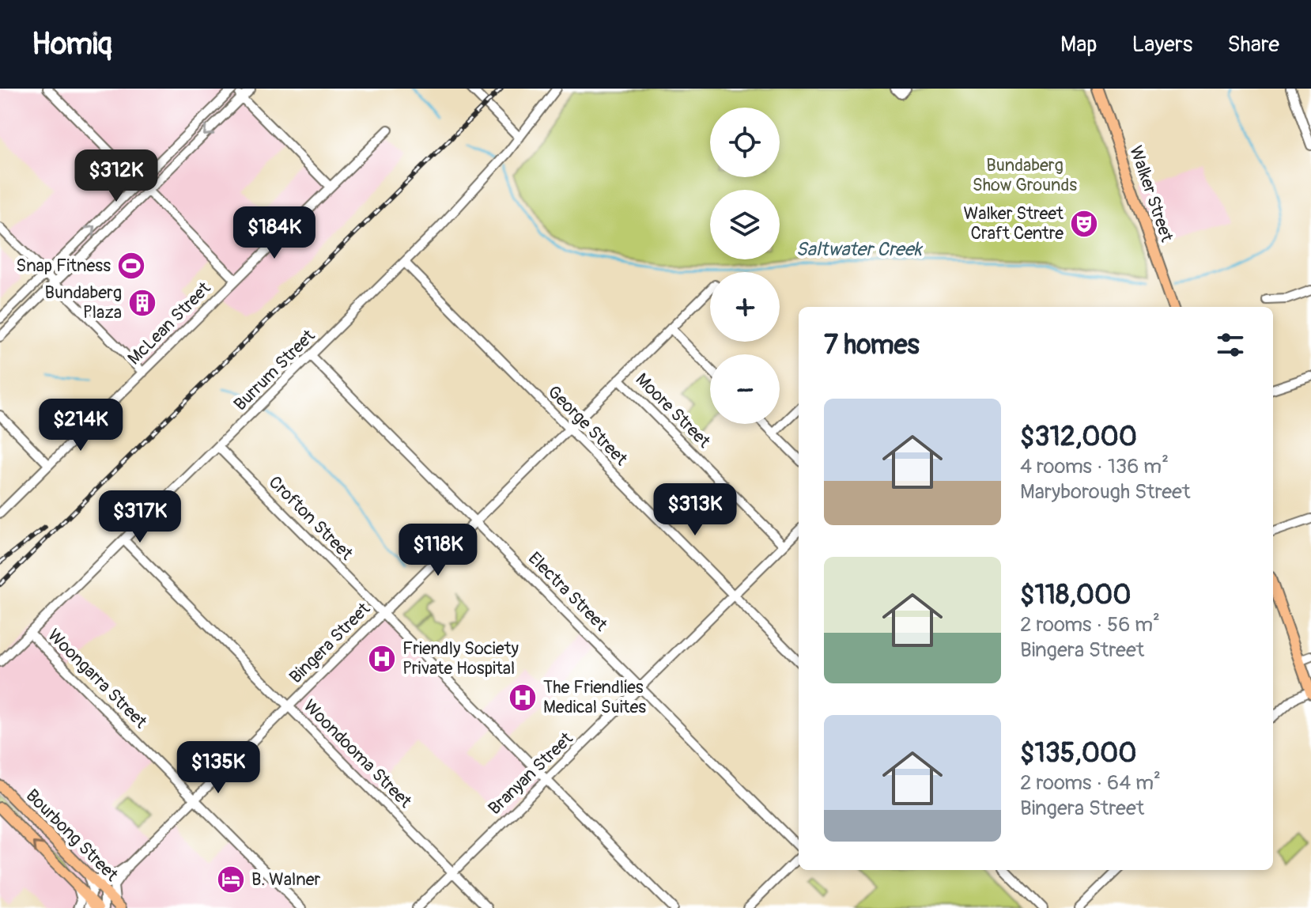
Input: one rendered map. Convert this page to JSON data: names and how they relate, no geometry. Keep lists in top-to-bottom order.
{
  "streets": {
    "main road": ["Walker Street", "Bourbong Street"],
    "street": [
      "McLean Street",
      "Burrum Street",
      "Moore Street",
      "George Street",
      "Crofton Street",
      "Electra Street",
      "Bingera Street",
      "Woongarra Street",
      "Woondooma Street",
      "Branyan Street"
    ]
  },
  "crossings": [
    ["Burrum Street", "George Street"],
    ["Burrum Street", "Crofton Street"],
    ["Burrum Street", "Electra Street"],
    ["Burrum Street", "Woongarra Street"],
    ["Burrum Street", "Woondooma Street"],
    ["Moore Street", "Bingera Street"],
    ["Moore Street", "Branyan Street"],
    ["George Street", "Bingera Street"],
    ["George Street", "Branyan Street"],
    ["Crofton Street", "Bingera Street"],
    ["Crofton Street", "Branyan Street"],
    ["Electra Street", "Bingera Street"],
    ["Electra Street", "Branyan Street"],
    ["Bingera Street", "Woongarra Street"],
    ["Bingera Street", "Woondooma Street"],
    ["Bingera Street", "Bourbong Street"],
    ["Woondooma Street", "Branyan Street"]
  ],
  "water": ["Saltwater Creek"],
  "parks": ["Bundaberg Show Grounds"],
  "places": {
    "theatre": ["Walker Street Craft Centre"],
    "sports": ["Snap Fitness"],
    "building": ["Bundaberg Plaza"],
    "hospital": ["Friendly Society Private Hospital", "The Friendlies Medical Suites"],
    "hotel": ["B. Walner"]
  },
  "page": {
    "header": "Homiq",
    "nav": ["Map", "Layers", "Share"],
    "map_buttons": ["+", "−"],
    "price": [
      "$312K",
      "$184K",
      "$214K",
      "$313K",
      "$317K",
      "$118K",
      "$135K"
    ],
    "heading": "7 homes",
    "list": [
      {
        "name": "$312,000",
        "note": "4 rooms · 136 m² · Maryborough Street"
      },
      {
        "name": "$118,000",
        "note": "2 rooms · 56 m² · Bingera Street"
      },
      {
        "name": "$135,000",
        "note": "2 rooms · 64 m² · Bingera Street"
      }
    ]
  }
}
